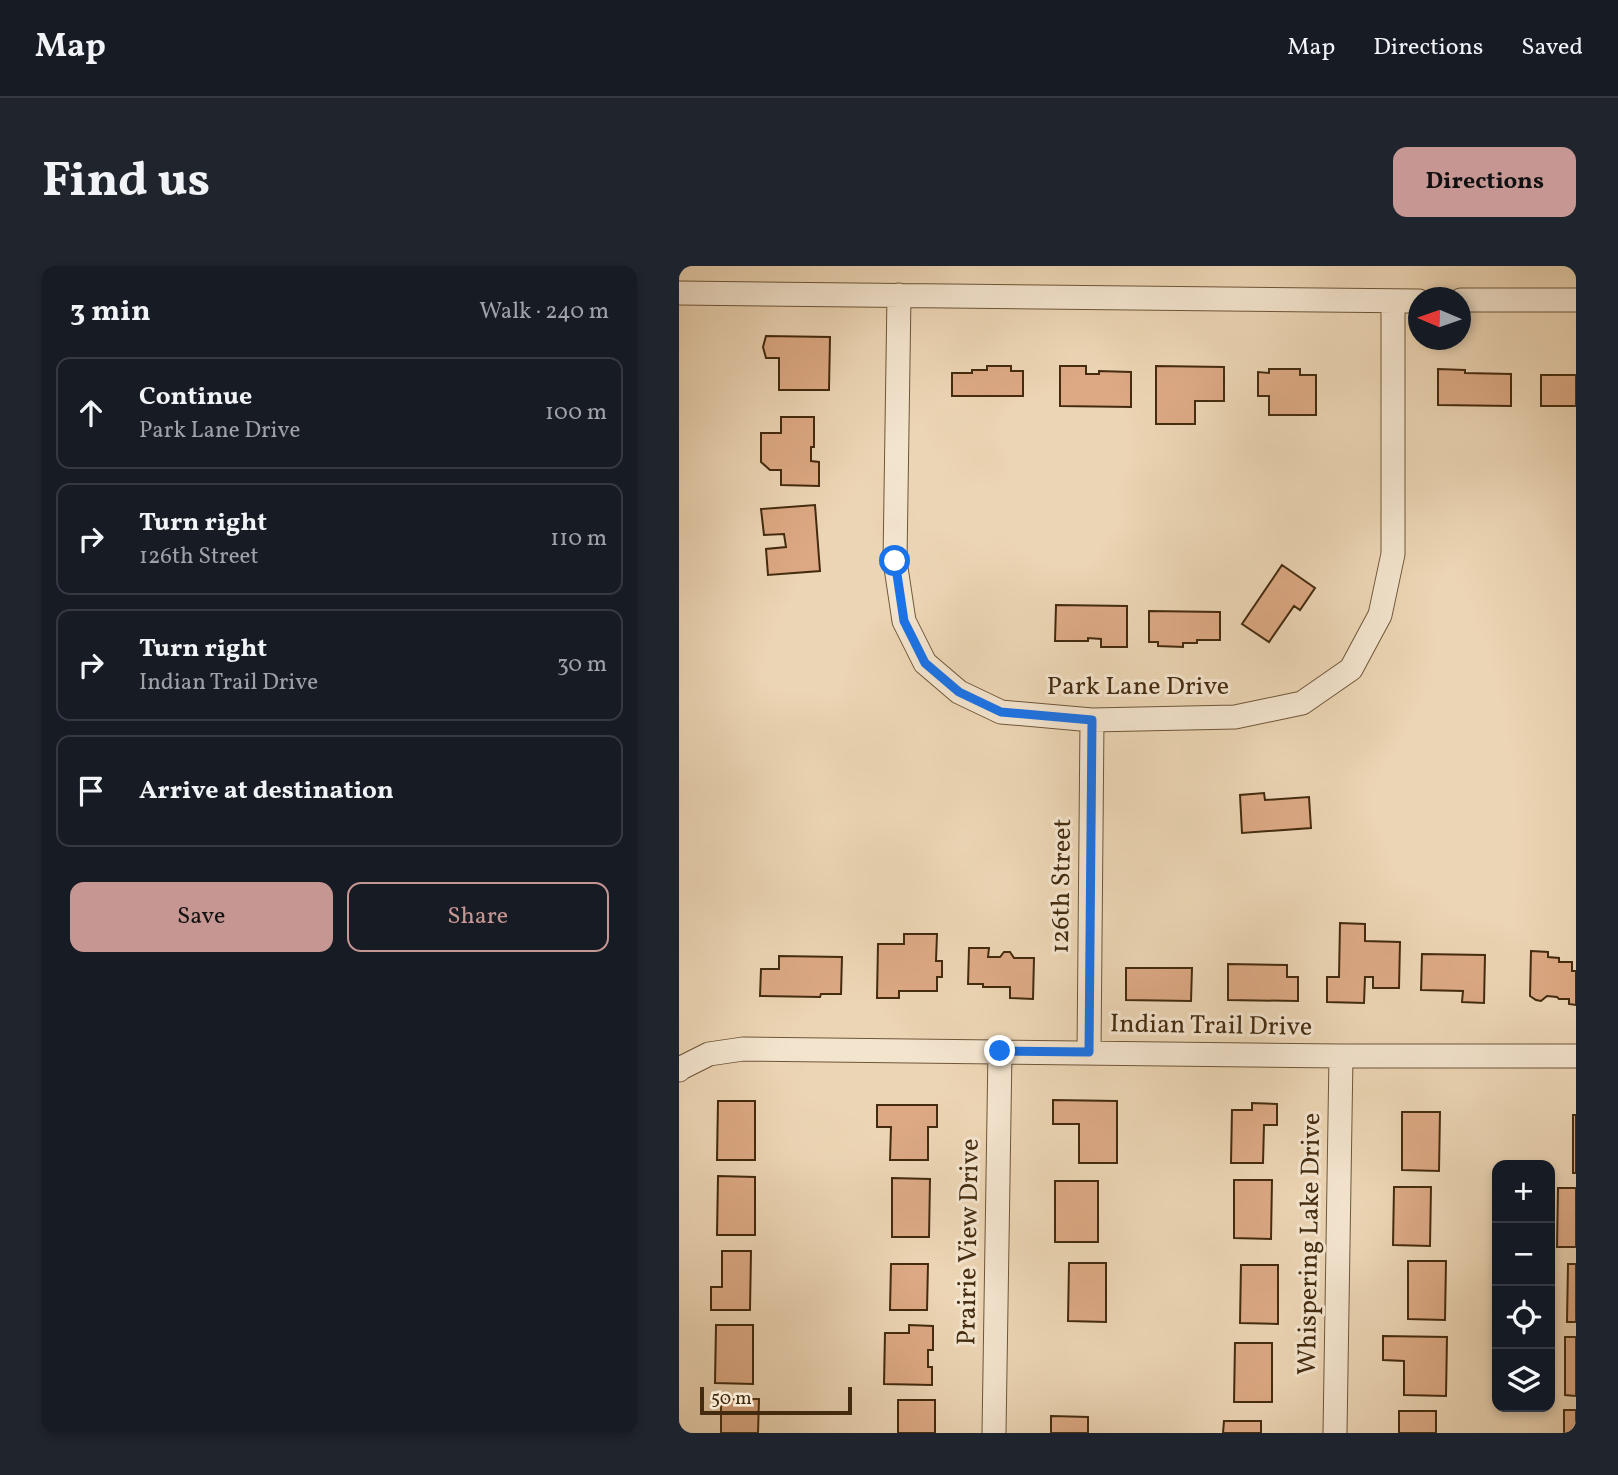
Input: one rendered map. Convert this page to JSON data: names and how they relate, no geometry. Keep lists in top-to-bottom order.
{
  "streets": {
    "street": [
      "Park Lane Drive",
      "126th Street",
      "Indian Trail Drive",
      "Prairie View Drive",
      "Whispering Lake Drive"
    ]
  },
  "crossings": [
    ["Park Lane Drive", "126th Street"],
    ["126th Street", "Indian Trail Drive"],
    ["Indian Trail Drive", "Prairie View Drive"],
    ["Indian Trail Drive", "Whispering Lake Drive"]
  ],
  "scale_bar": "50 m",
  "north": "left",
  "page": {
    "header": "Map",
    "nav": ["Map", "Directions", "Saved"],
    "buttons": [
      "Directions",
      ["Save", "Share"]
    ],
    "title": "Find us",
    "heading": ["3 min", "Walk · 240 m"],
    "list": [
      ["Continue", "Park Lane Drive", "100 m"],
      ["Turn right", "126th Street", "110 m"],
      ["Turn right", "Indian Trail Drive", "30 m"],
      "Arrive at destination"
    ],
    "map_buttons": ["+", "−"],
    "scale": "50 m"
  }
}
